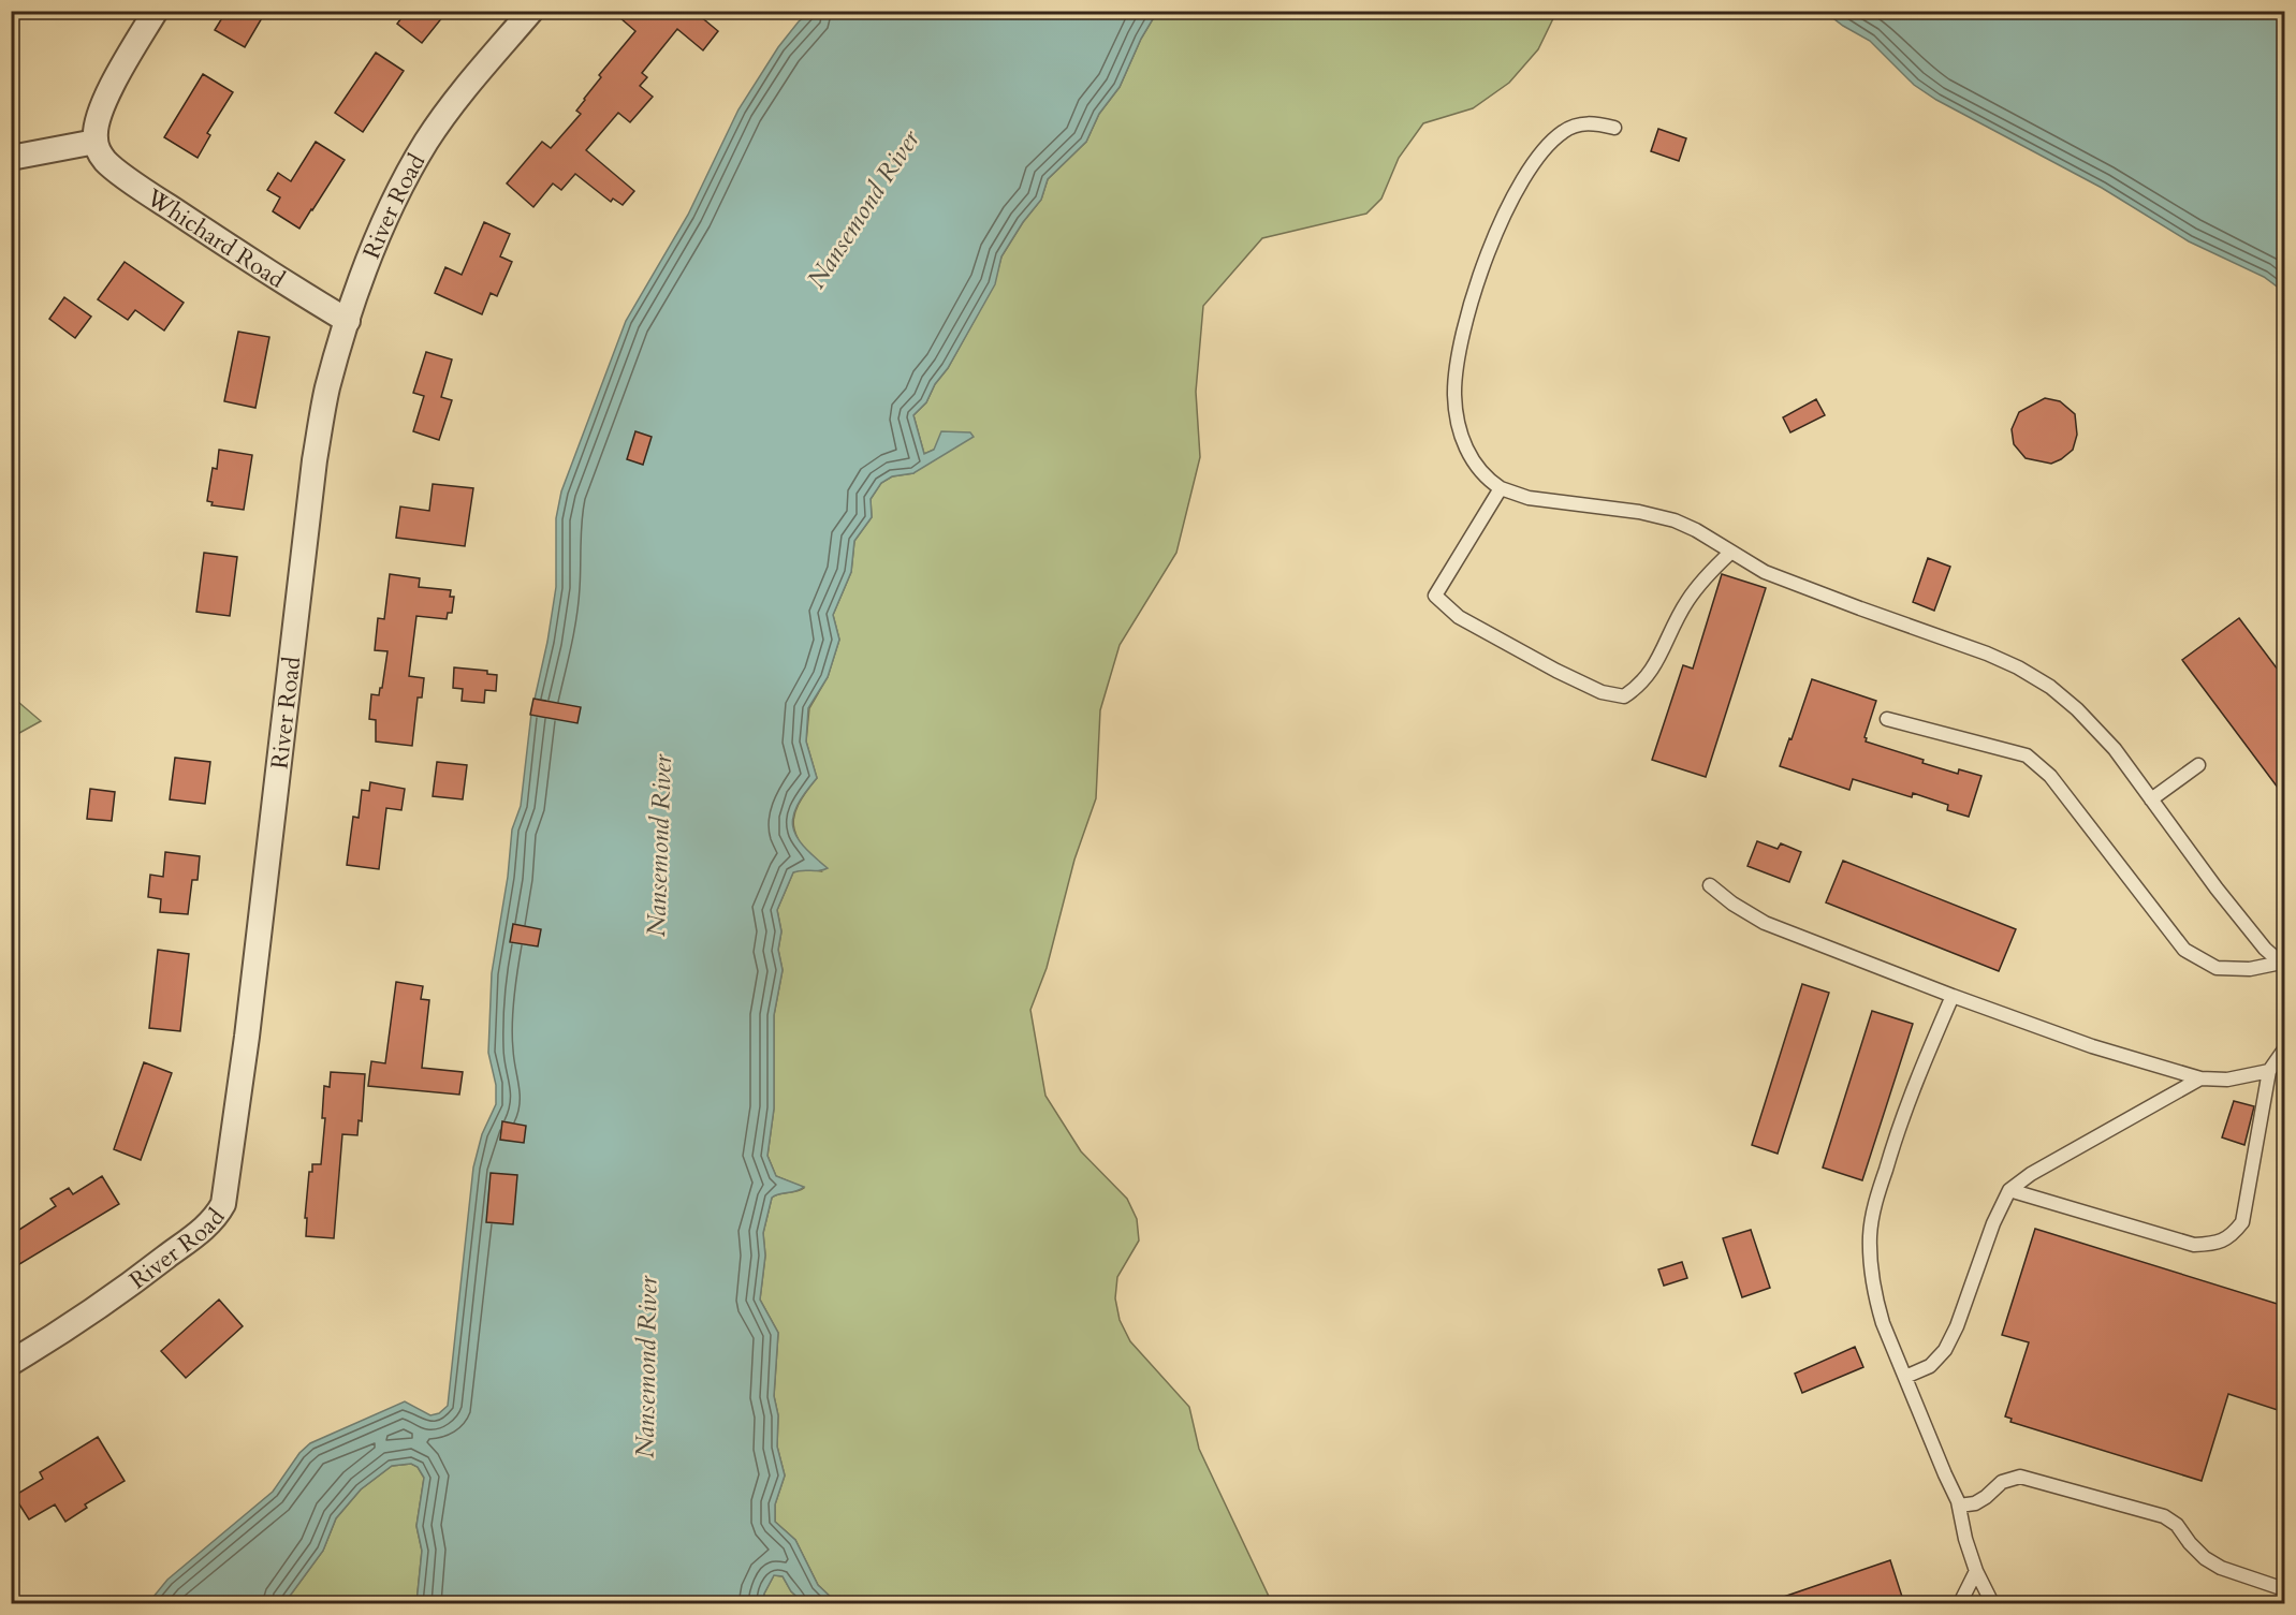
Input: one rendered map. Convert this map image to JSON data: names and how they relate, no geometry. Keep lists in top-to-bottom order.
{
  "streets": {
    "street": ["River Road", "Whichard Road"]
  },
  "crossings": [
    ["River Road", "Whichard Road"]
  ],
  "water": ["Nansemond River"]
}
